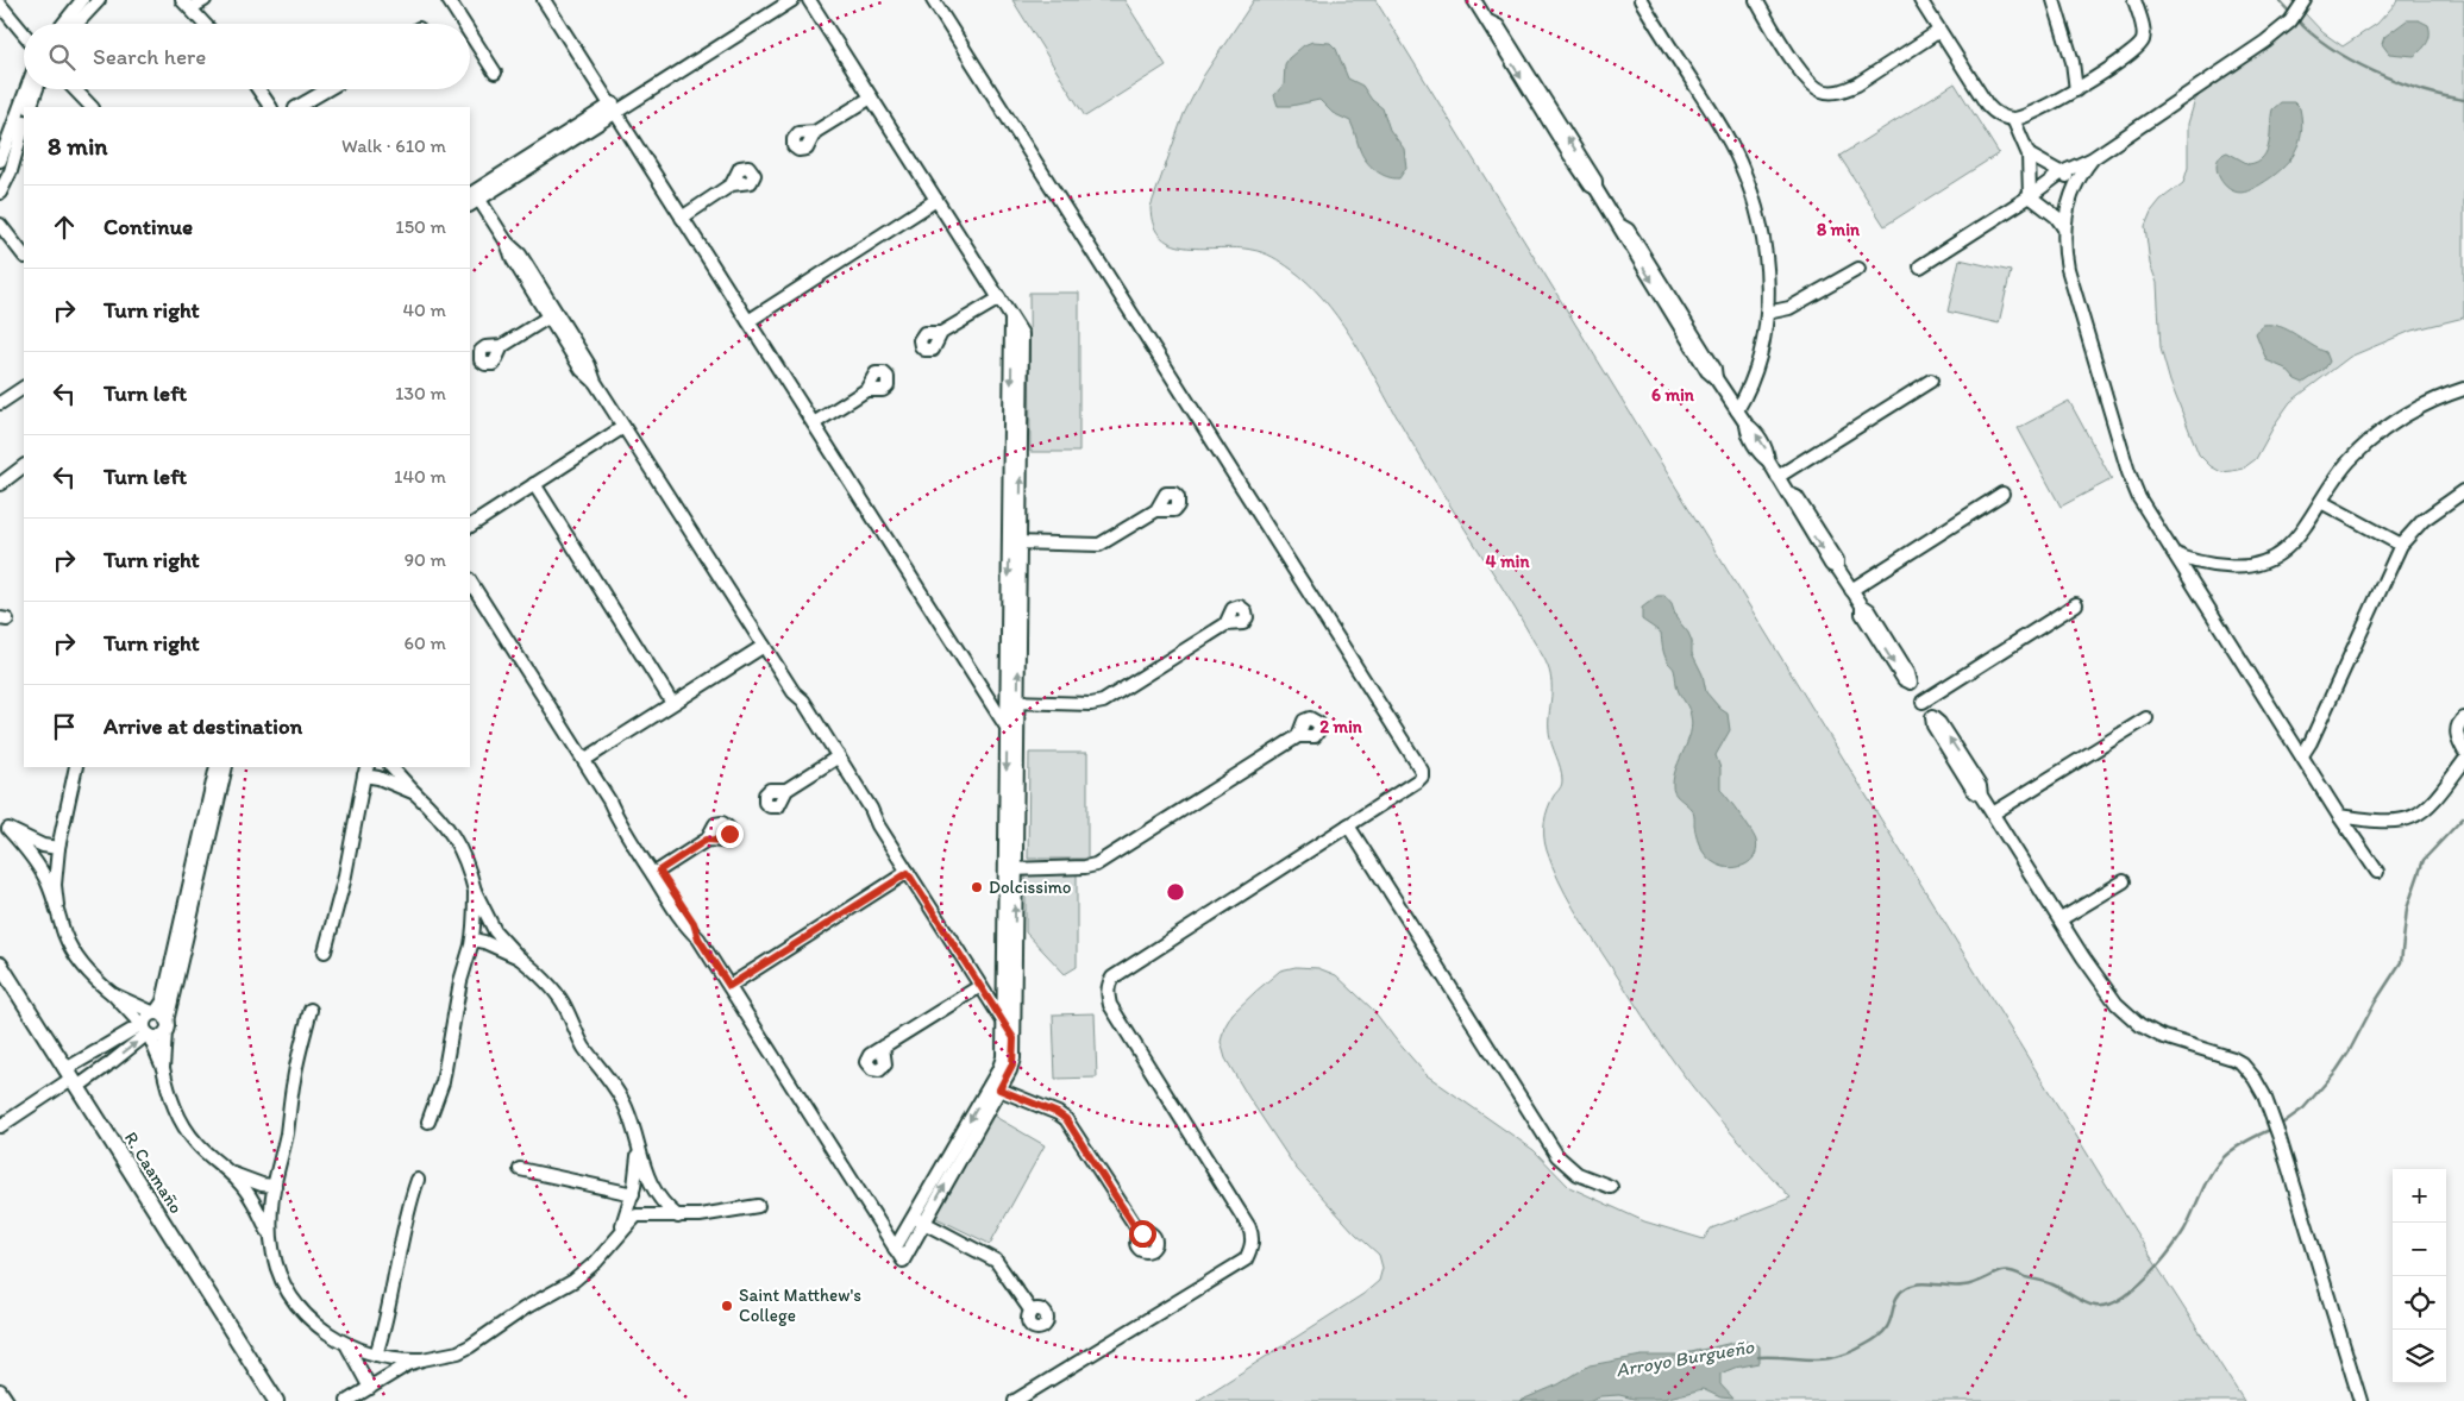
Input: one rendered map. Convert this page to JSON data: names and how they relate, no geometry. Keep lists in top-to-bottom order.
{
  "streets": {
    "street": ["R. Caamaño"]
  },
  "water": ["Arroyo Burgueño"],
  "places": ["Dolcissimo", "Saint Matthew's College"],
  "page": {
    "search": "Search here",
    "heading": ["8 min", "Walk · 610 m"],
    "list": [
      ["Continue", "150 m"],
      ["Turn right", "40 m"],
      ["Turn left", "130 m"],
      ["Turn left", "140 m"],
      ["Turn right", "90 m"],
      ["Turn right", "60 m"],
      "Arrive at destination"
    ],
    "map_buttons": ["+", "−"]
  },
  "rings": [
    "8 min",
    "6 min",
    "4 min",
    "2 min"
  ]
}
